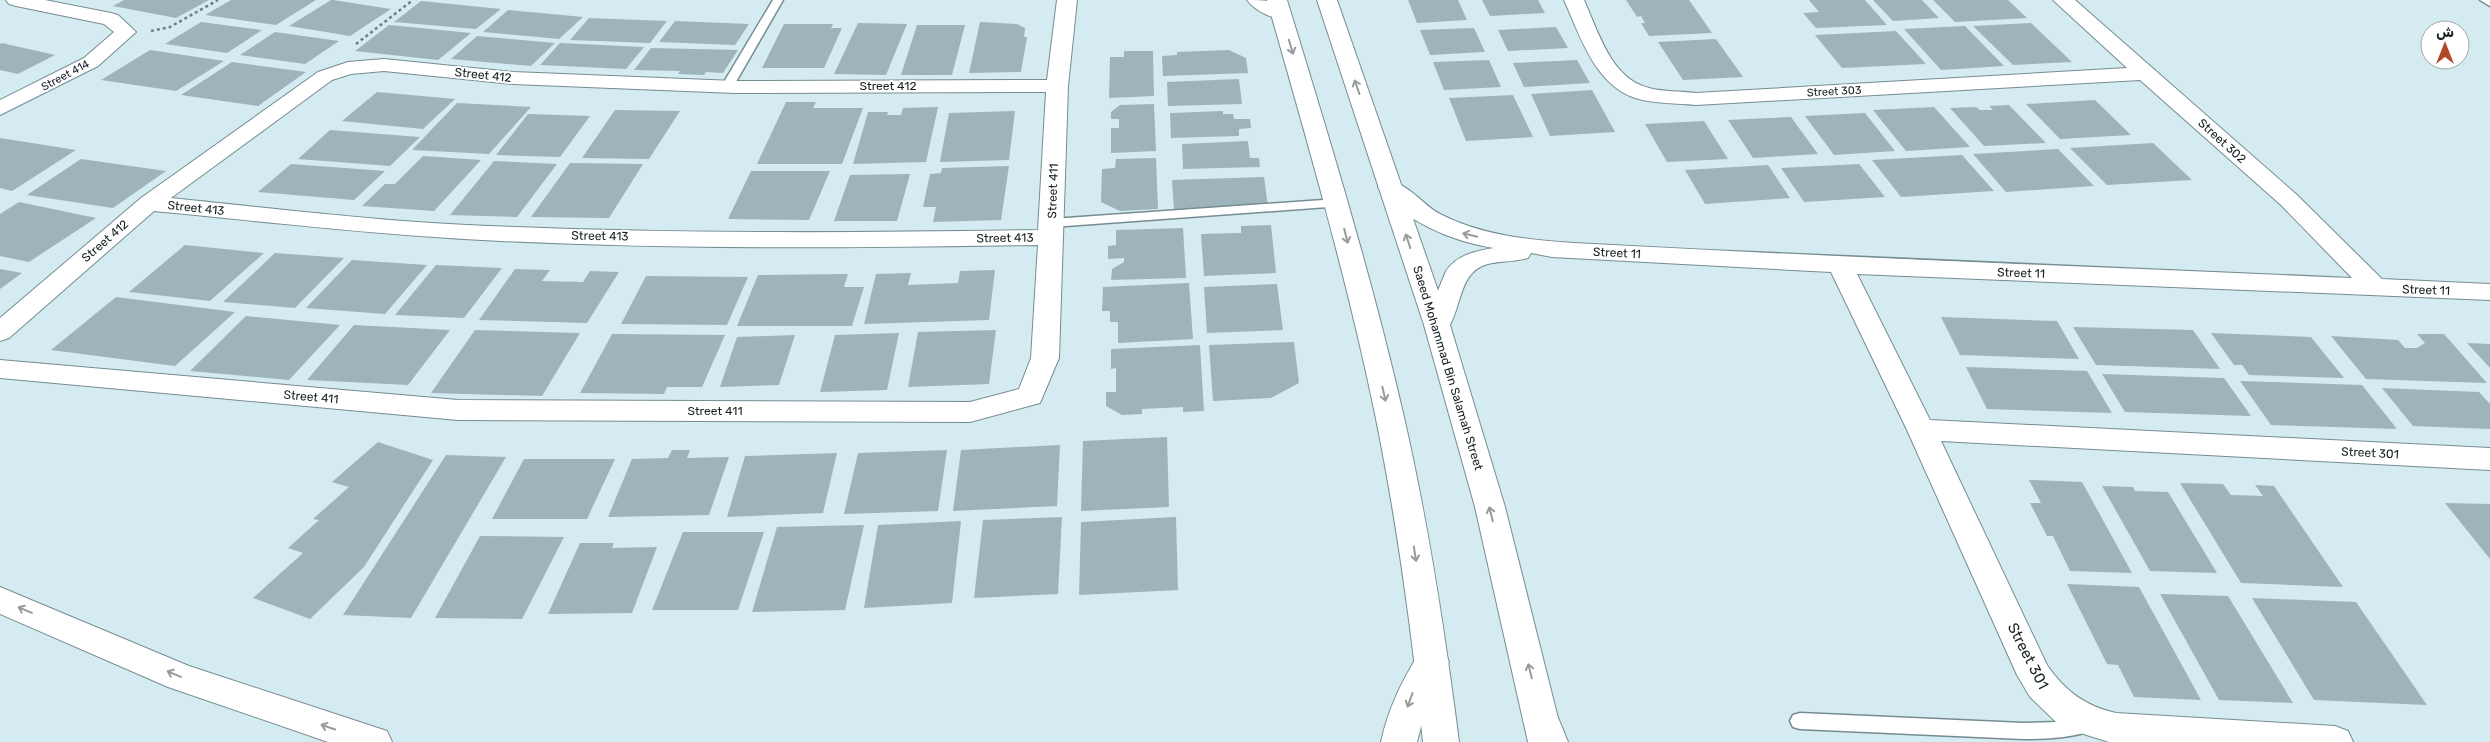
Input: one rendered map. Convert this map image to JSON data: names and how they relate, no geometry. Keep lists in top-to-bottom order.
{
  "streets": {
    "street": [
      "Street 414",
      "Street 412",
      "Street 303",
      "Street 302",
      "Street 411",
      "Street 413",
      "Street 11",
      "Saeed Mohammad Bin Salamah Street",
      "Street 301"
    ]
  },
  "crossings": [
    ["Street 412", "Street 411"],
    ["Street 412", "Street 413"],
    ["Street 303", "Street 302"],
    ["Street 302", "Street 11"],
    ["Street 411", "Street 413"],
    ["Street 11", "Saeed Mohammad Bin Salamah Street"],
    ["Street 11", "Street 301"]
  ],
  "north": "top"
}
